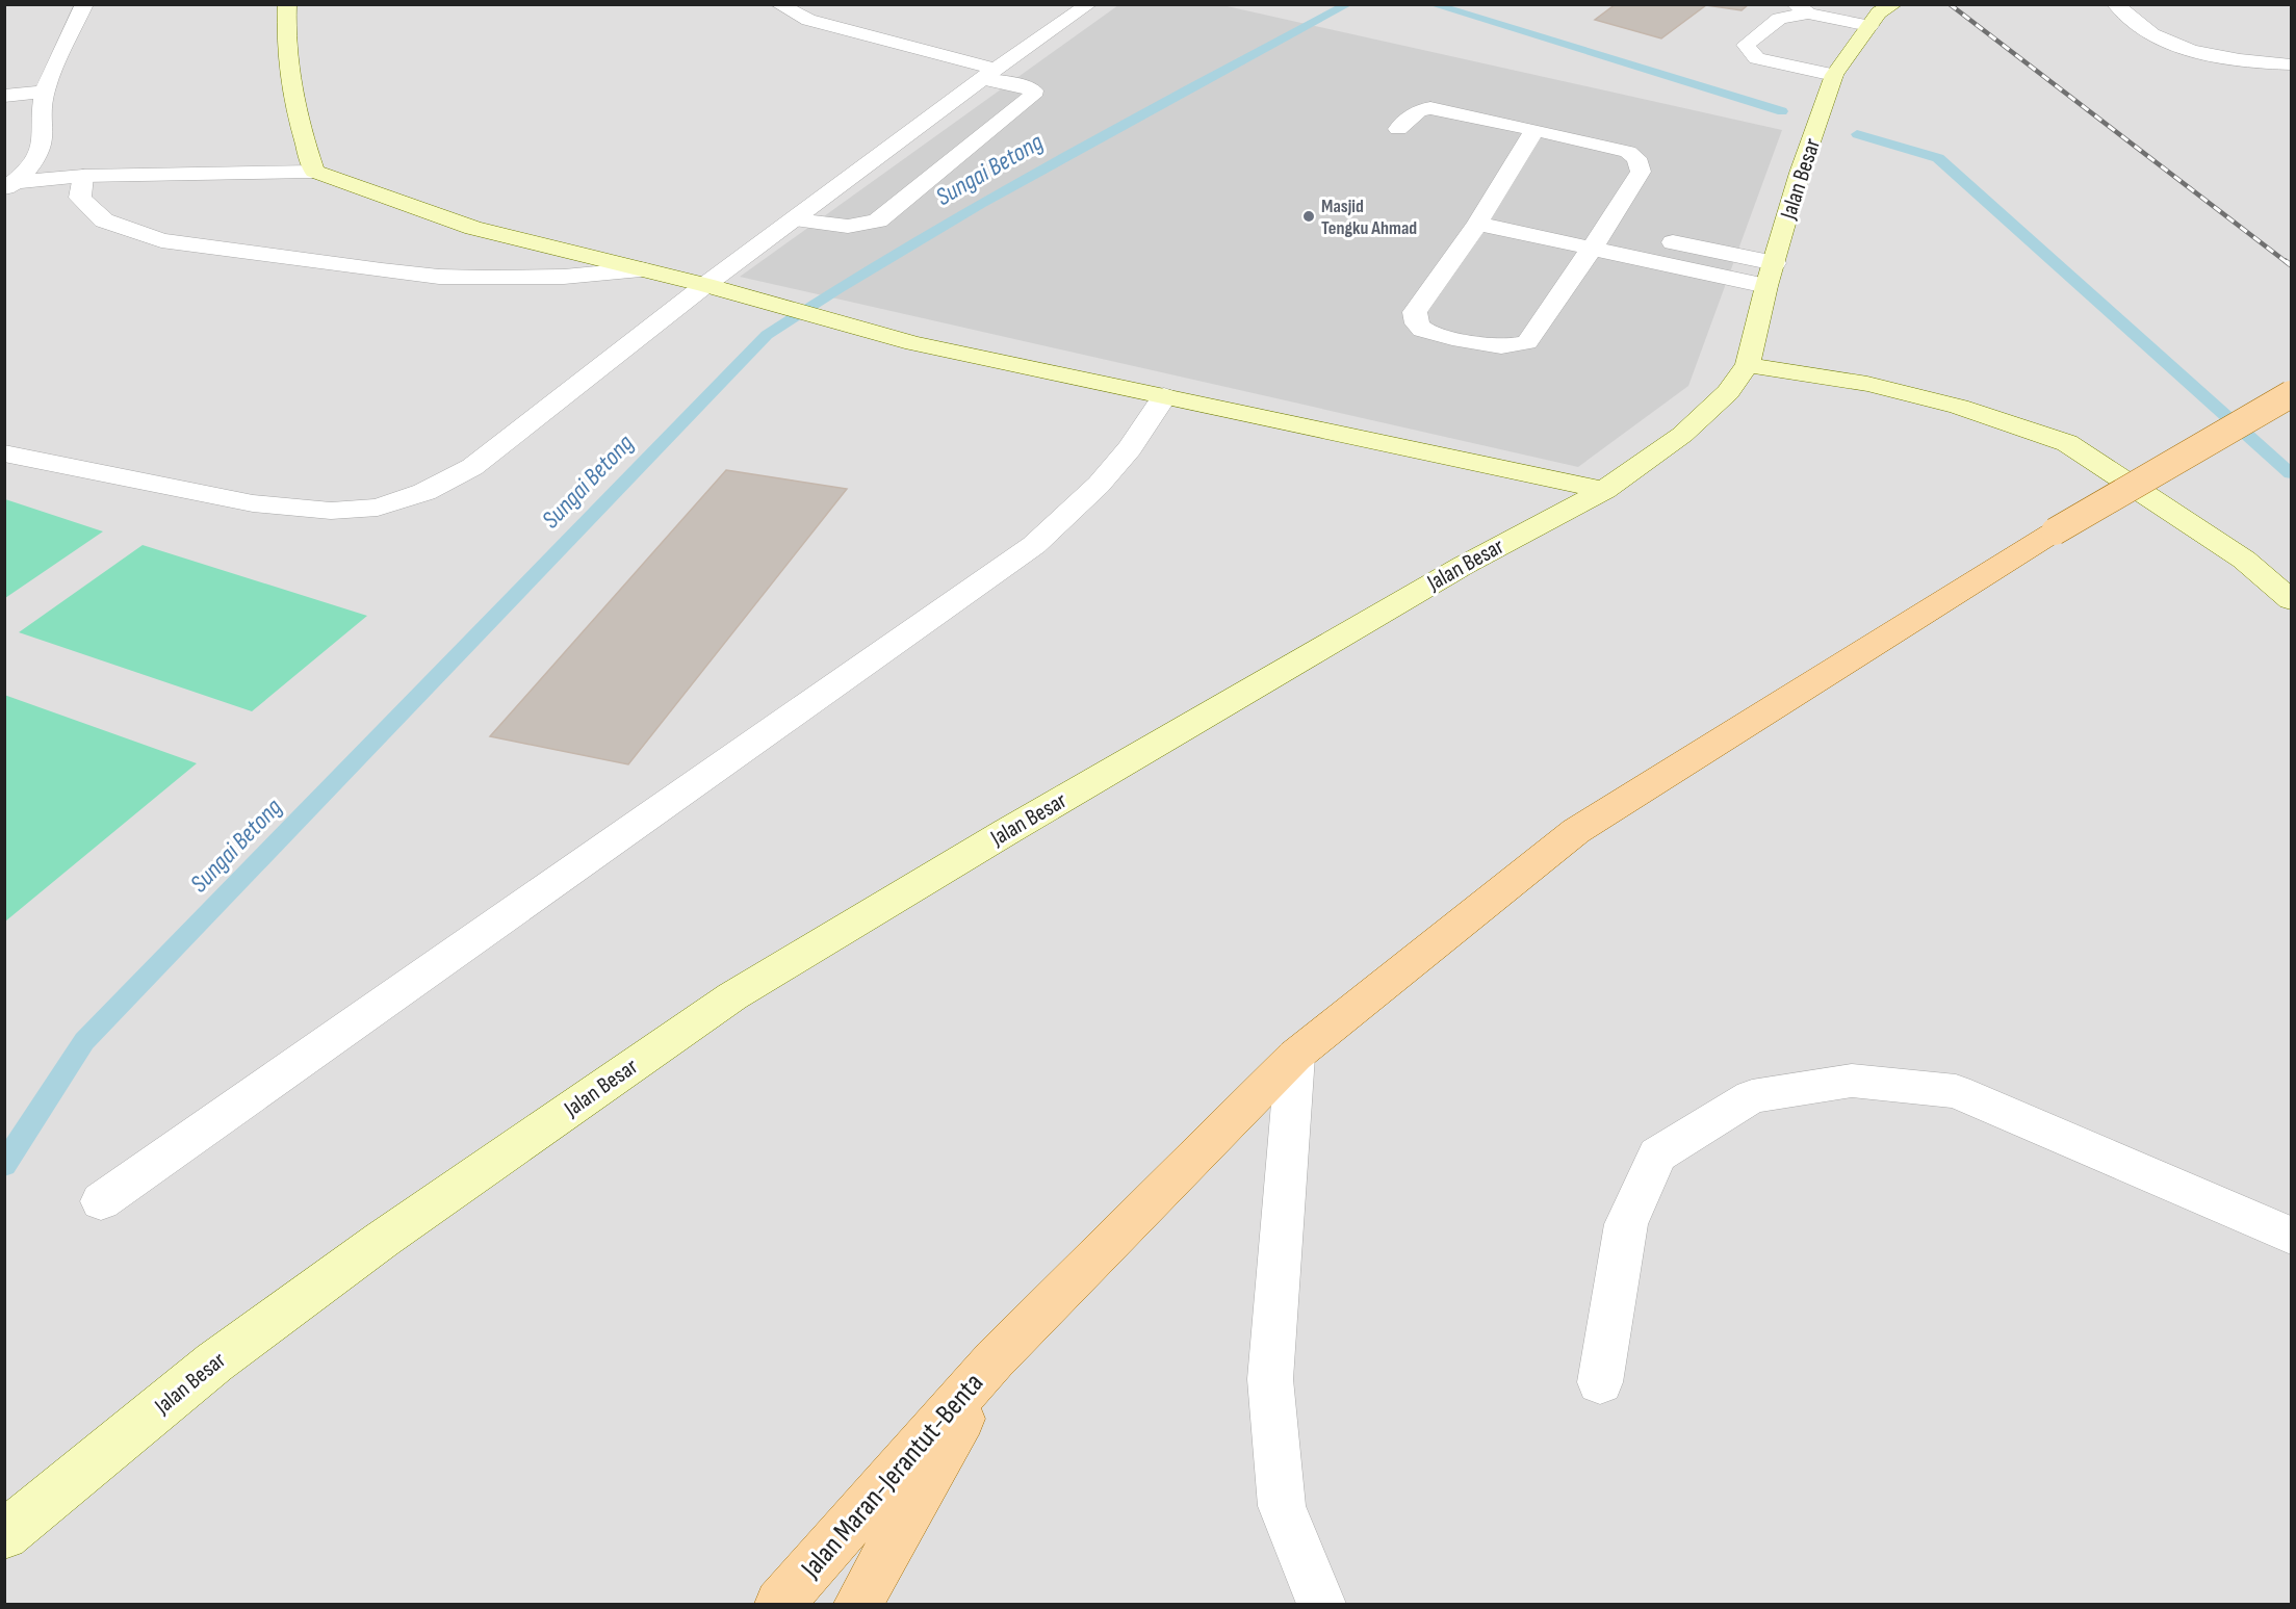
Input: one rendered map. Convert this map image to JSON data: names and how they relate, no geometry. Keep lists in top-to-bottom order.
{
  "streets": {
    "main road": ["Jalan Maran-Jerantut-Benta"],
    "street": ["Jalan Besar"]
  },
  "water": ["Sungai Betong"],
  "places": ["Masjid Tengku Ahmad"]
}
